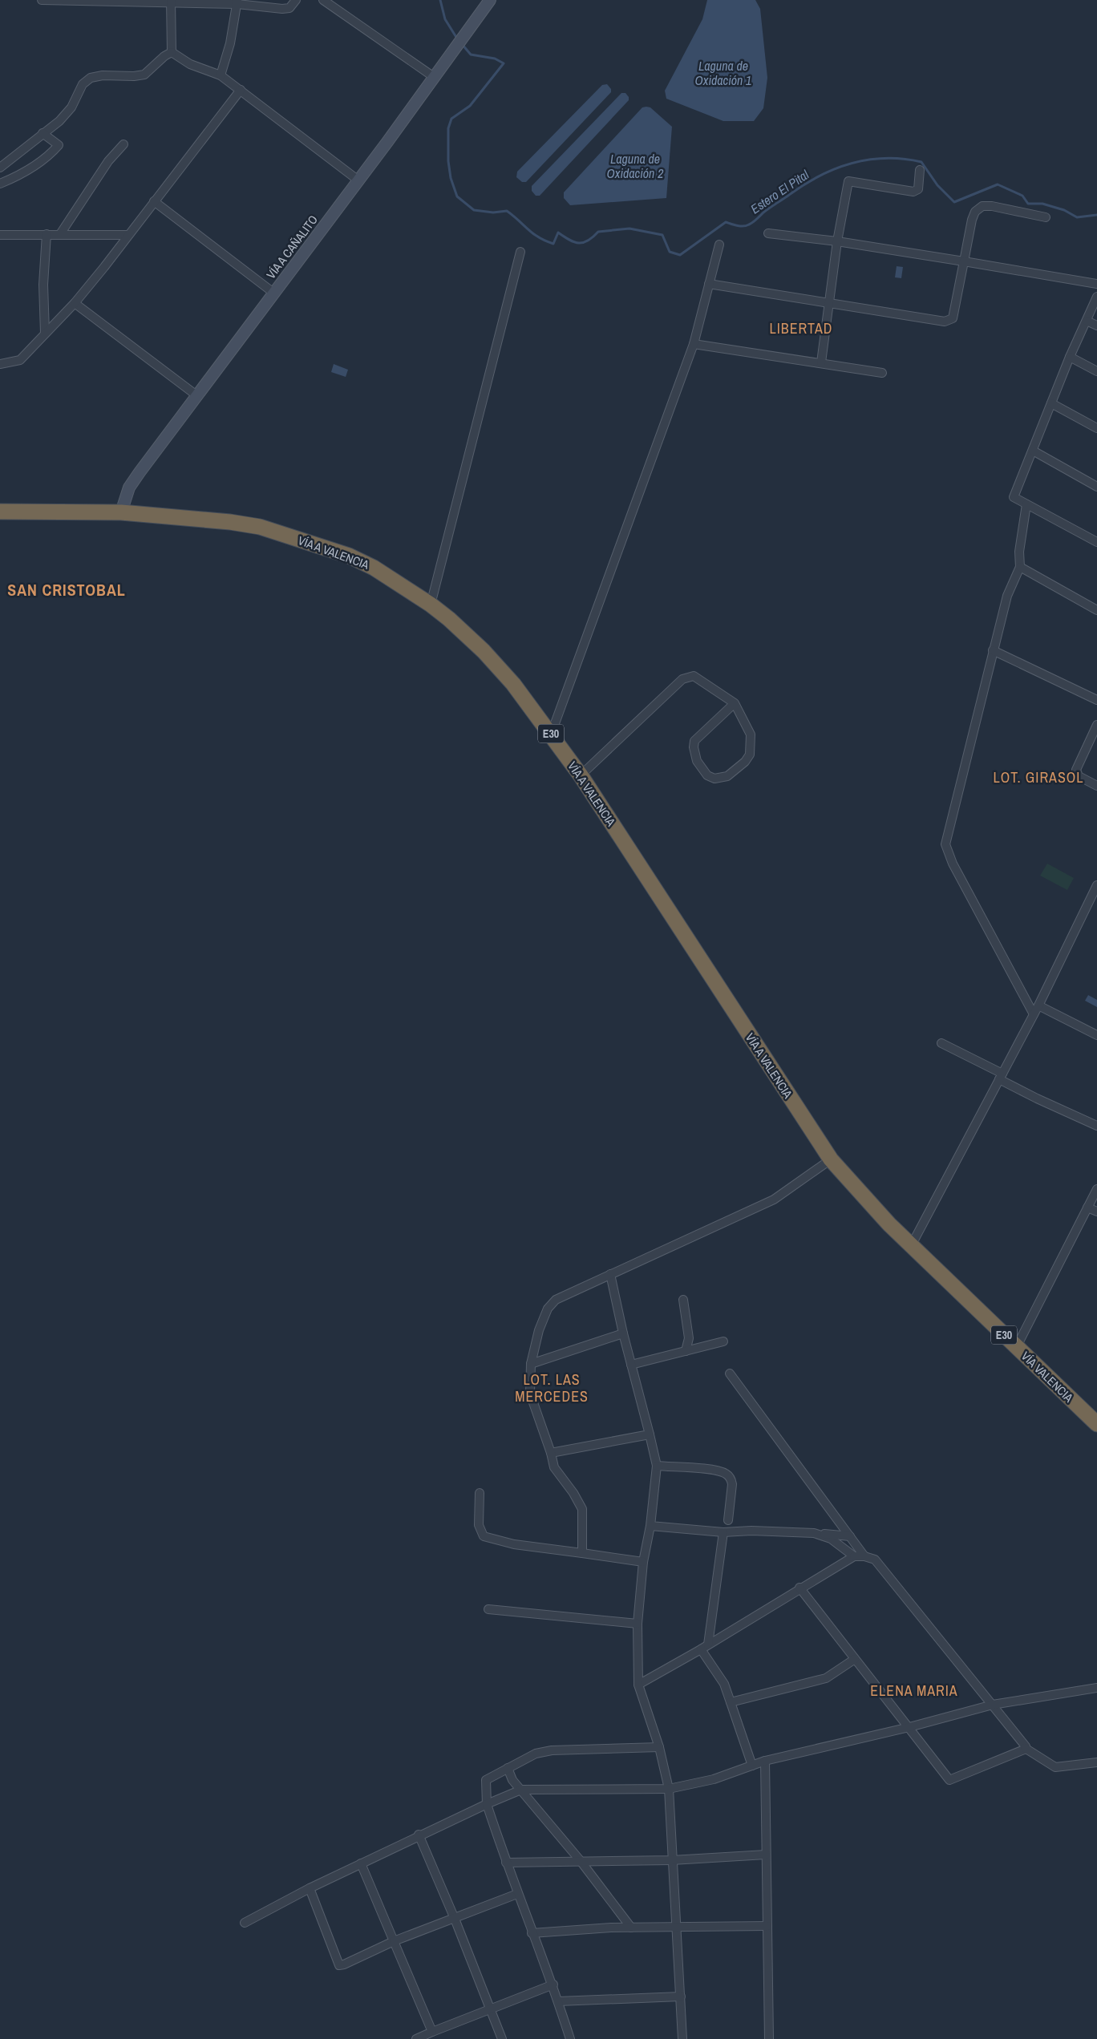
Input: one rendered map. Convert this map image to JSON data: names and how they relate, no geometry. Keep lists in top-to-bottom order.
{
  "streets": {
    "highway": ["VÍA A VALENCIA", "E30", "VÍA VALENCIA"],
    "main road": ["VÍA A CAÑALITO"]
  },
  "crossings": [
    ["VÍA A CAÑALITO", "VÍA A VALENCIA"],
    ["VÍA A VALENCIA", "VÍA VALENCIA"]
  ],
  "districts": [
    "LIBERTAD",
    "SAN CRISTOBAL",
    "LOT. GIRASOL",
    "LOT. LAS MERCEDES",
    "ELENA MARIA"
  ],
  "water": ["Laguna de Oxidación 1", "Laguna de Oxidación 2", "Estero El Pital"]
}
